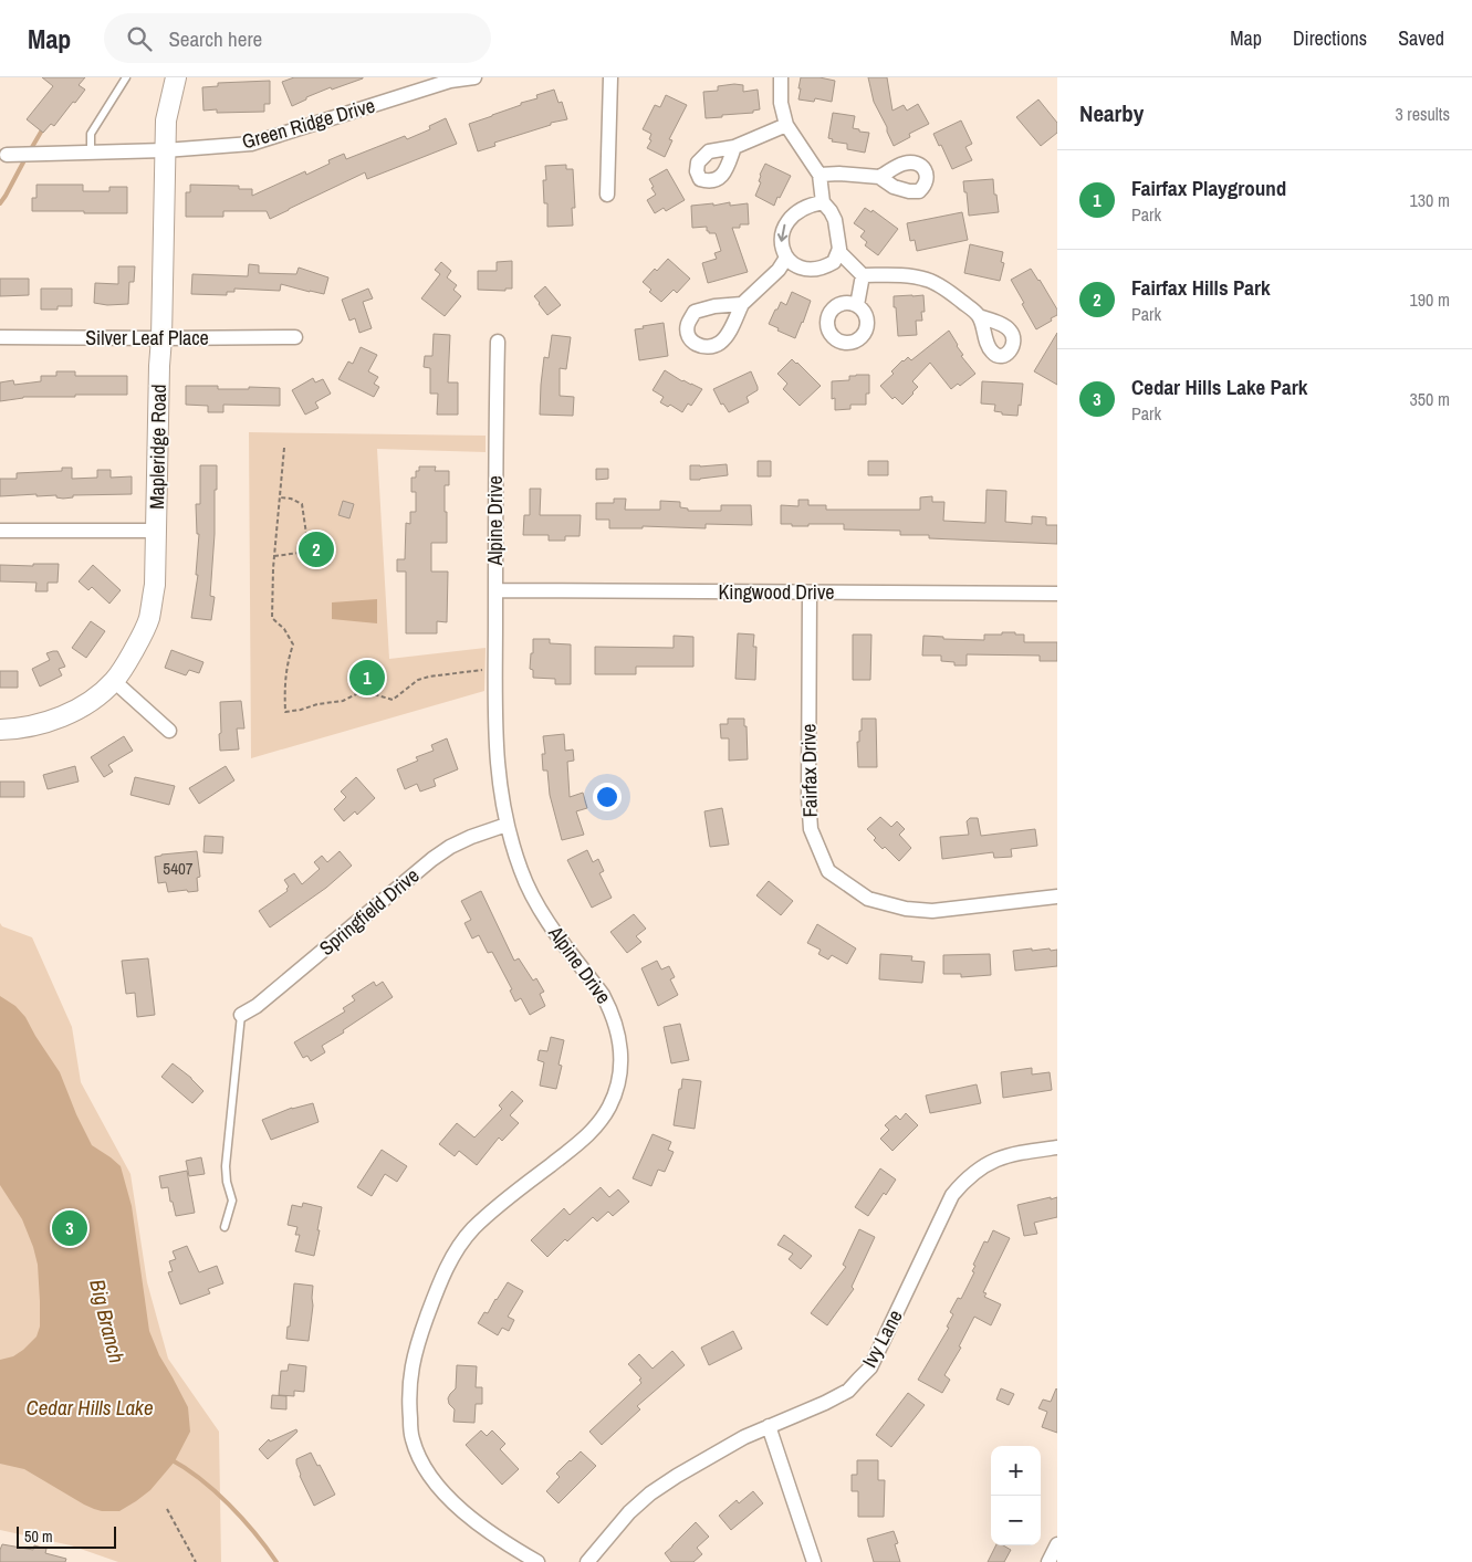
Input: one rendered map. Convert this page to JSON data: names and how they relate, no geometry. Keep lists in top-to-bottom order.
{
  "streets": {
    "street": [
      "Green Ridge Drive",
      "Silver Leaf Place",
      "Mapleridge Road",
      "Alpine Drive",
      "Kingwood Drive",
      "Fairfax Drive",
      "Springfield Drive",
      "Ivy Lane"
    ]
  },
  "crossings": [
    ["Green Ridge Drive", "Mapleridge Road"],
    ["Silver Leaf Place", "Mapleridge Road"],
    ["Alpine Drive", "Kingwood Drive"],
    ["Alpine Drive", "Springfield Drive"],
    ["Kingwood Drive", "Fairfax Drive"]
  ],
  "water": ["Big Branch", "Cedar Hills Lake"],
  "house_numbers": ["5407"],
  "scale_bar": "50 m",
  "page": {
    "header": "Map",
    "search": "Search here",
    "nav": ["Map", "Directions", "Saved"],
    "heading": ["Nearby", "3 results"],
    "list": [
      {
        "mark": "1",
        "name": "Fairfax Playground",
        "note": "Park",
        "value": "130 m"
      },
      {
        "mark": "2",
        "name": "Fairfax Hills Park",
        "note": "Park",
        "value": "190 m"
      },
      {
        "mark": "3",
        "name": "Cedar Hills Lake Park",
        "note": "Park",
        "value": "350 m"
      }
    ],
    "pins": ["2", "1", "3"],
    "map_buttons": ["+", "−"],
    "scale": "50 m"
  }
}
